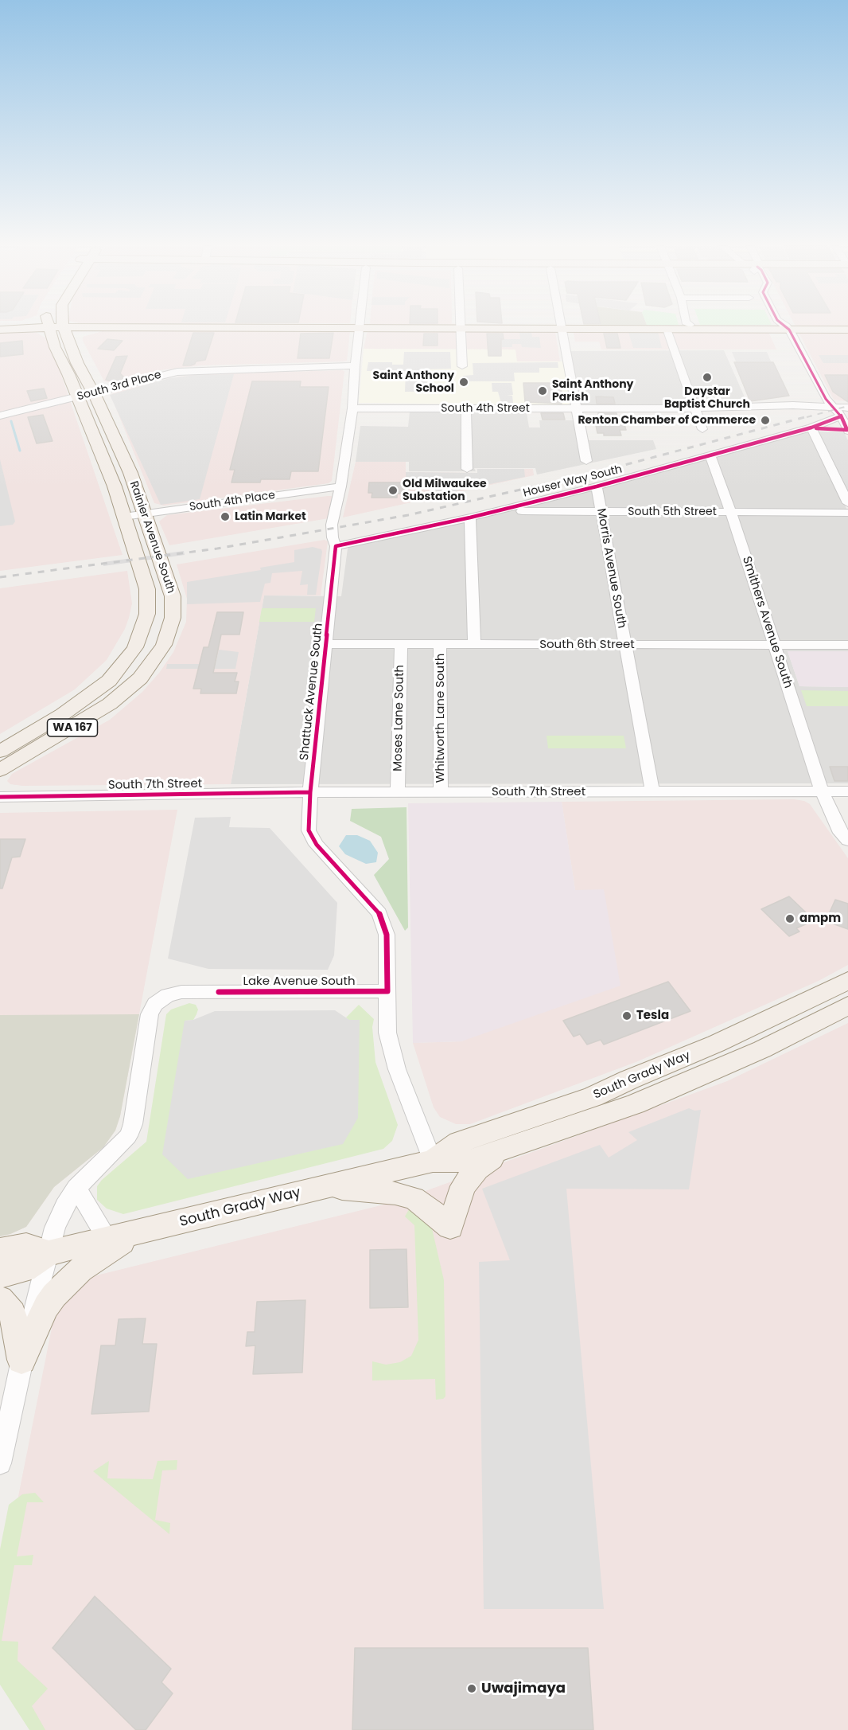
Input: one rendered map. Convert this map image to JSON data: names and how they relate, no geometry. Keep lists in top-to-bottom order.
{
  "streets": {
    "main road": ["Rainier Avenue South", "WA 167", "South Grady Way"],
    "street": [
      "South 3rd Place",
      "South 4th Street",
      "Houser Way South",
      "South 4th Place",
      "South 5th Street",
      "Morris Avenue South",
      "Smithers Avenue South",
      "South 6th Street",
      "Shattuck Avenue South",
      "Moses Lane South",
      "Whitworth Lane South",
      "South 7th Street",
      "Lake Avenue South"
    ]
  },
  "crossings": [
    ["South 3rd Place", "Rainier Avenue South"],
    ["South 3rd Place", "Shattuck Avenue South"],
    ["South 4th Street", "Shattuck Avenue South"],
    ["Houser Way South", "South 5th Street"],
    ["Houser Way South", "Morris Avenue South"],
    ["Houser Way South", "Smithers Avenue South"],
    ["Houser Way South", "Shattuck Avenue South"],
    ["South 4th Place", "Rainier Avenue South"],
    ["South 4th Place", "Shattuck Avenue South"],
    ["South 5th Street", "Morris Avenue South"],
    ["South 5th Street", "Smithers Avenue South"],
    ["Morris Avenue South", "South 6th Street"],
    ["Morris Avenue South", "South 7th Street"],
    ["Smithers Avenue South", "South 6th Street"],
    ["Smithers Avenue South", "South 7th Street"],
    ["South 6th Street", "Shattuck Avenue South"],
    ["South 6th Street", "Moses Lane South"],
    ["South 6th Street", "Whitworth Lane South"],
    ["Shattuck Avenue South", "South 7th Street"],
    ["Shattuck Avenue South", "Lake Avenue South"],
    ["Shattuck Avenue South", "South Grady Way"],
    ["Moses Lane South", "South 7th Street"],
    ["Whitworth Lane South", "South 7th Street"],
    ["Lake Avenue South", "South Grady Way"]
  ],
  "places": [
    "Daystar Baptist Church",
    "Saint Anthony School",
    "Saint Anthony Parish",
    "Renton Chamber of Commerce",
    "Old Milwaukee Substation",
    "Latin Market",
    "ampm",
    "Tesla",
    "Uwajimaya"
  ]
}
